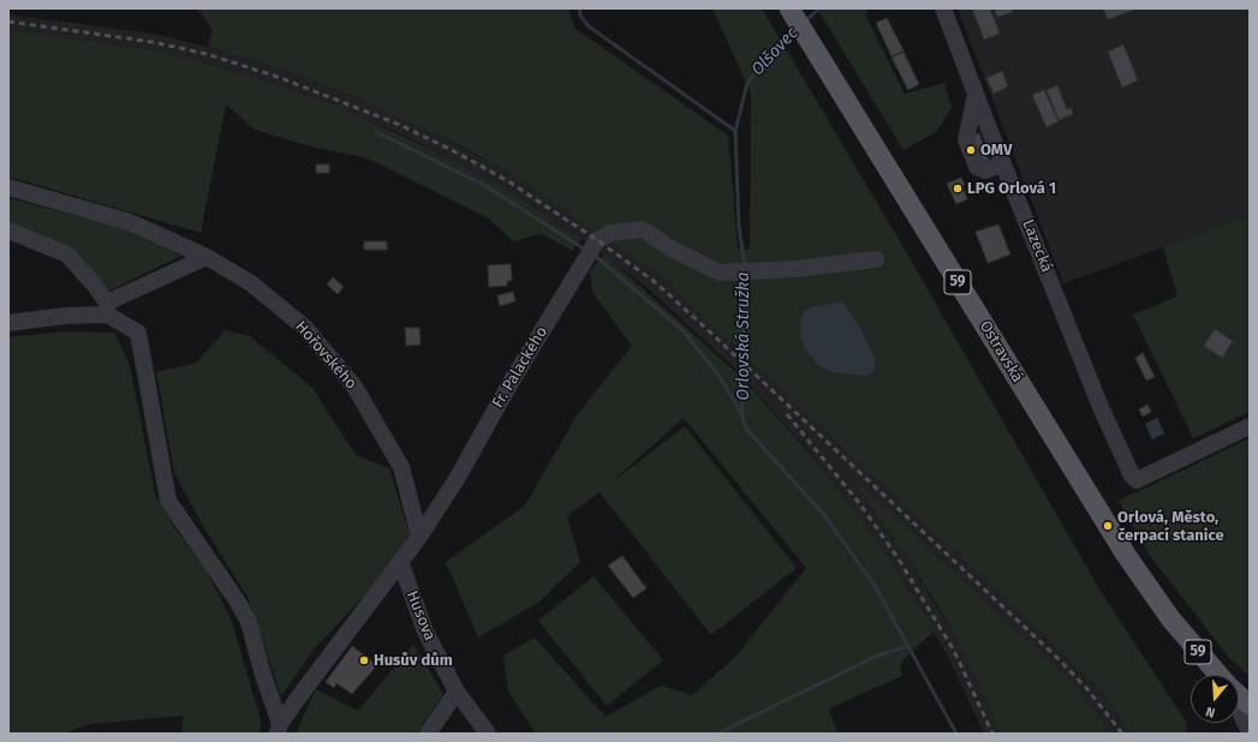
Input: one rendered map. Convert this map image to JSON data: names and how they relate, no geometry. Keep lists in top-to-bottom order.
{
  "streets": {
    "main road": ["59", "Ostravská"],
    "street": [
      "Lazecká",
      "Hořovského",
      "Fr. Palackého",
      "Husova"
    ]
  },
  "crossings": [
    ["Hořovského", "Fr. Palackého"],
    ["Fr. Palackého", "Husova"]
  ],
  "water": ["Olšovec", "Orlovská Stružka"],
  "places": [
    "OMV",
    "LPG Orlová 1",
    "Orlová, Město, čerpací stanice",
    "Husův dům"
  ],
  "north": "bottom"
}
